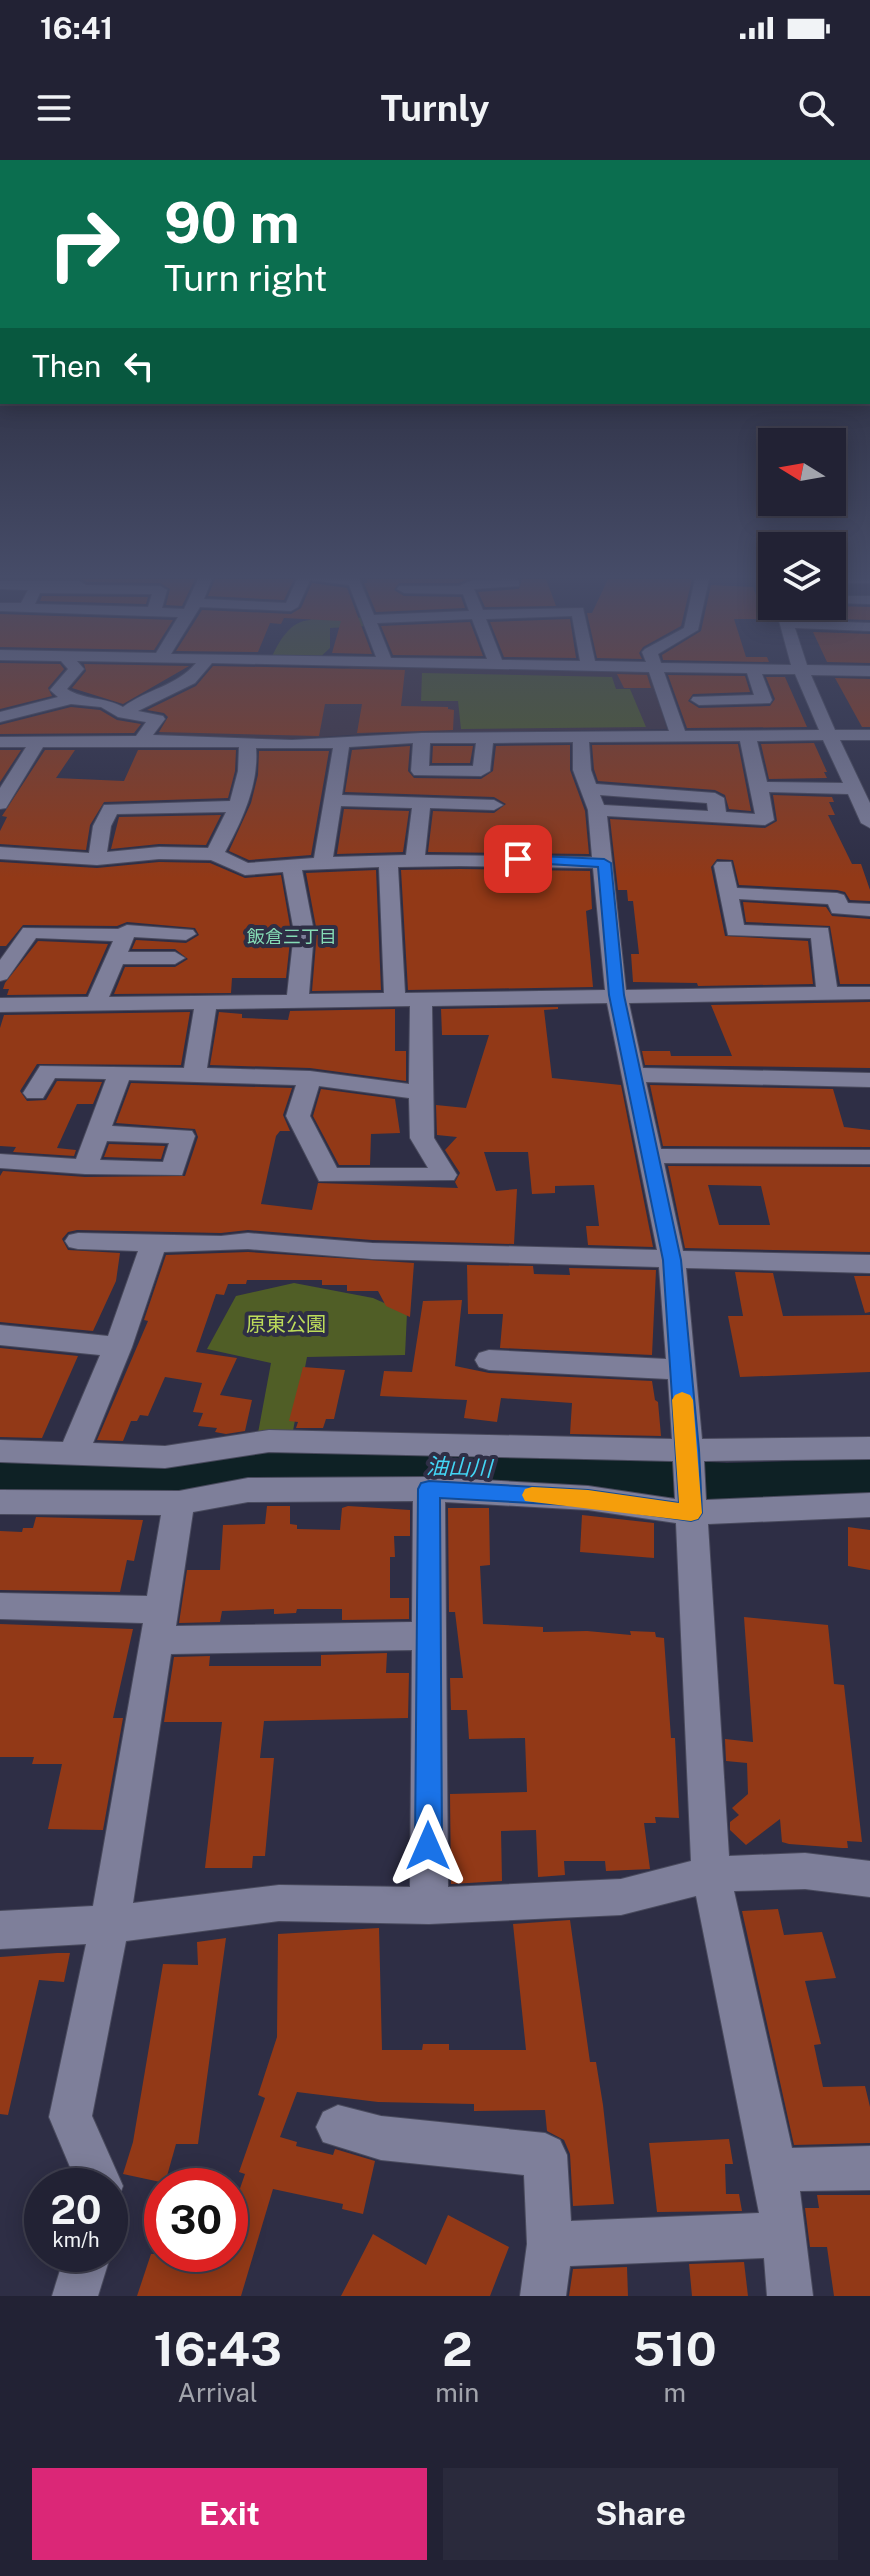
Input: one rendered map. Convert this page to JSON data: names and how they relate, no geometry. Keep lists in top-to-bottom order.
{
  "districts": ["飯倉三丁目"],
  "water": ["油山川"],
  "parks": ["原東公園"],
  "north": "left",
  "page": {
    "status": "16:41",
    "header": "Turnly",
    "turn": ["90 m", "Turn right"],
    "then": "Then",
    "speed": "20 km/h",
    "limit": "30",
    "eta": [
      "16:43",
      "Arrival",
      "2",
      "min",
      "510",
      "m"
    ],
    "buttons": ["Exit", "Share"]
  }
}
